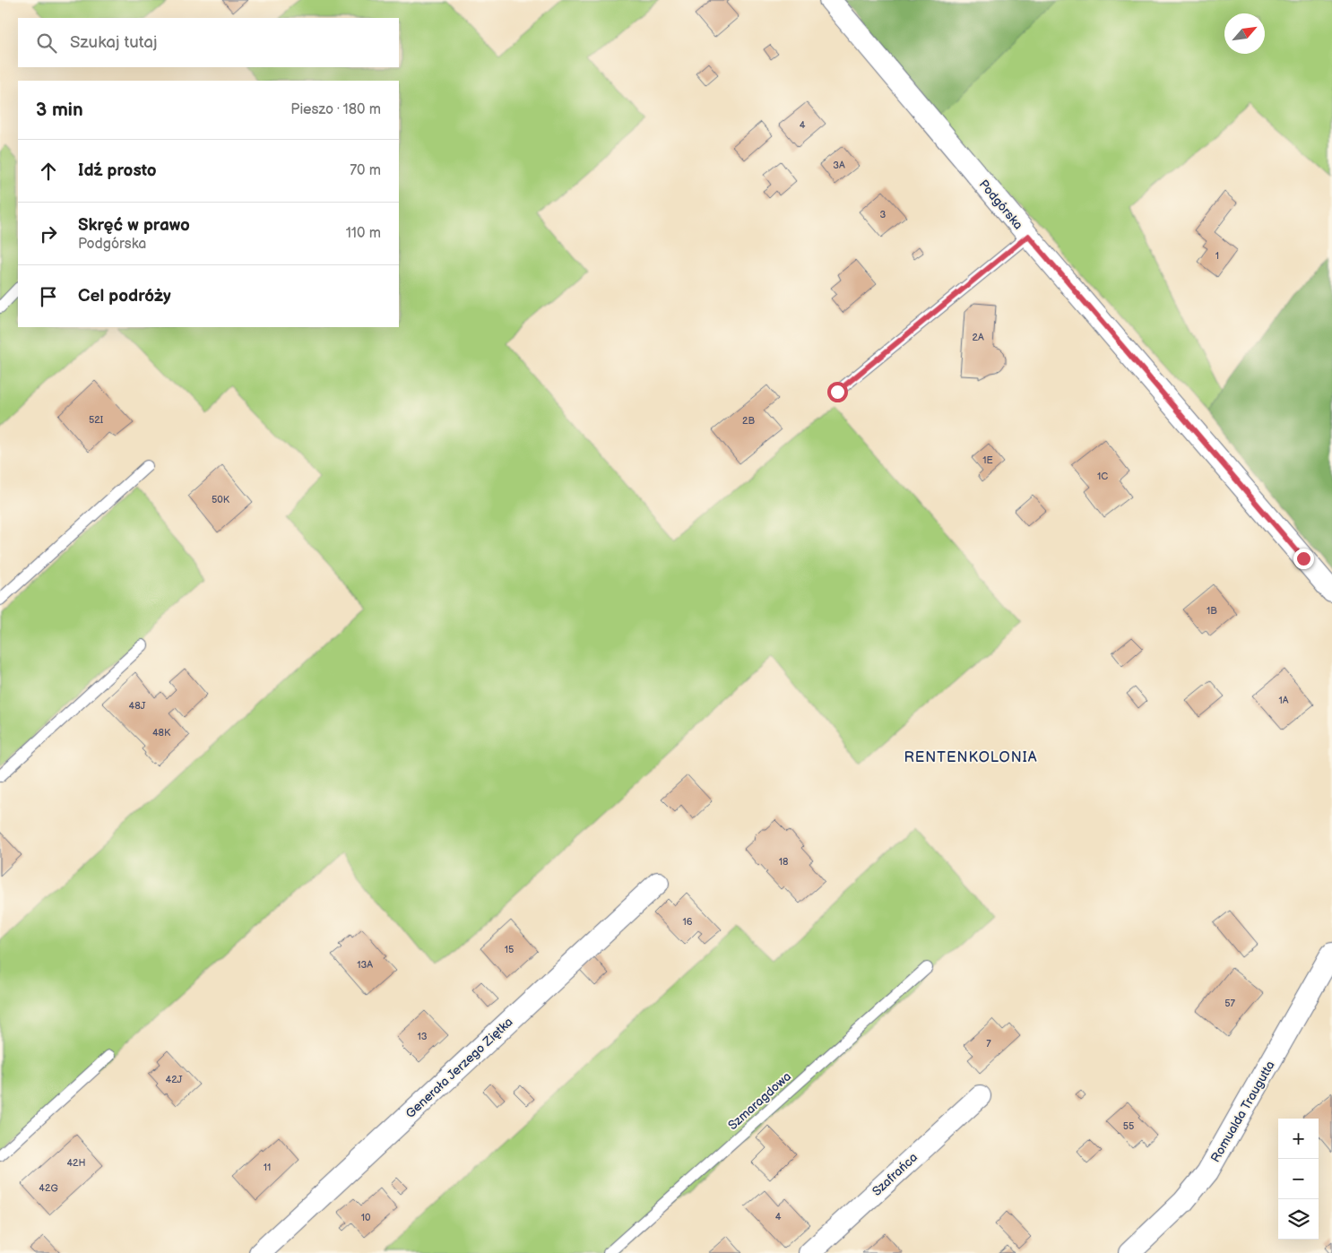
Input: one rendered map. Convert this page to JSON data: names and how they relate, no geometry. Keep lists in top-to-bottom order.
{
  "streets": {
    "street": [
      "Podgórska",
      "Generała Jerzego Ziętka",
      "Romualda Traugutta",
      "Szafrańca"
    ],
    "lane": ["Szmaragdowa"]
  },
  "districts": ["RENTENKOLONIA"],
  "house_numbers": [
    "4",
    "3A",
    "3",
    "1",
    "2A",
    "52I",
    "2B",
    "1E",
    "1C",
    "50K",
    "1B",
    "1A",
    "48J",
    "48K",
    "18",
    "16",
    "15",
    "13A",
    "57",
    "13",
    "7",
    "42J",
    "55",
    "42H",
    "11",
    "42G",
    "4",
    "10"
  ],
  "north": "top right",
  "page": {
    "search": "Szukaj tutaj",
    "heading": ["3 min", "Pieszo · 180 m"],
    "list": [
      ["Idź prosto", "70 m"],
      ["Skręć w prawo", "Podgórska", "110 m"],
      "Cel podróży"
    ],
    "map_buttons": ["+", "−"]
  }
}
